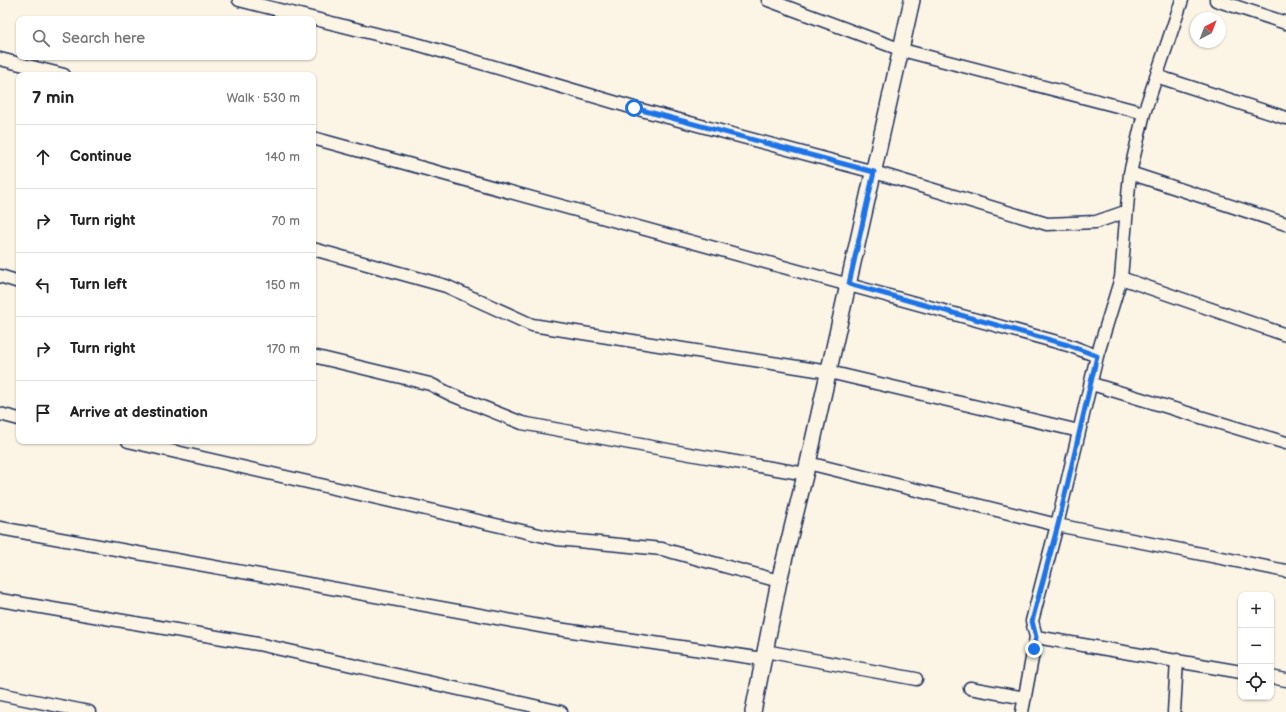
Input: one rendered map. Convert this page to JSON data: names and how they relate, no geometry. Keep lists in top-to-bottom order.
{
  "north": "top right",
  "page": {
    "search": "Search here",
    "heading": ["7 min", "Walk · 530 m"],
    "list": [
      ["Continue", "140 m"],
      ["Turn right", "70 m"],
      ["Turn left", "150 m"],
      ["Turn right", "170 m"],
      "Arrive at destination"
    ],
    "map_buttons": ["+", "−"]
  }
}
